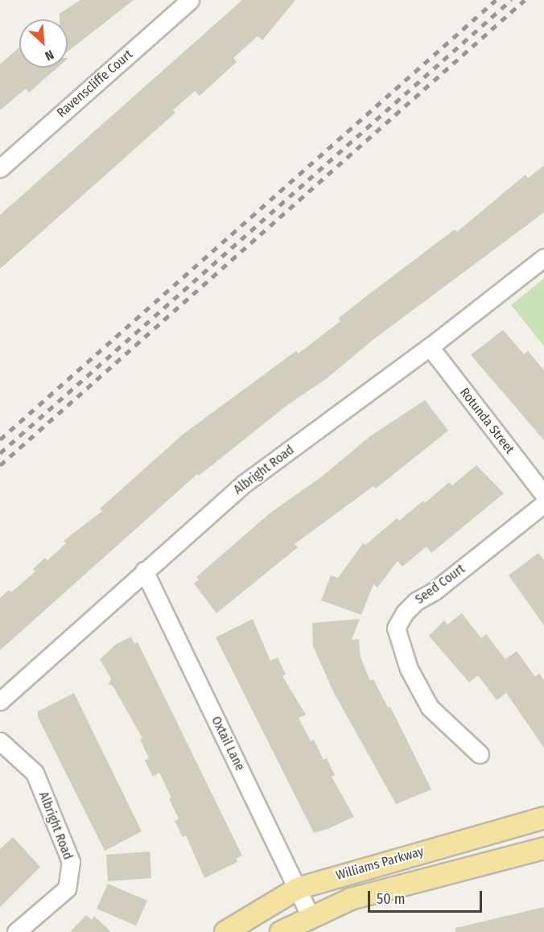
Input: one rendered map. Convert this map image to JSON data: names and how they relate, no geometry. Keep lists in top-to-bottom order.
{
  "streets": {
    "main road": ["Williams Parkway"],
    "street": [
      "Ravenscliffe Court",
      "Rotunda Street",
      "Albright Road",
      "Seed Court",
      "Oxtail Lane"
    ]
  },
  "crossings": [
    ["Rotunda Street", "Albright Road"],
    ["Albright Road", "Oxtail Lane"],
    ["Oxtail Lane", "Williams Parkway"]
  ],
  "scale_bar": "50 m",
  "north": "bottom right"
}
